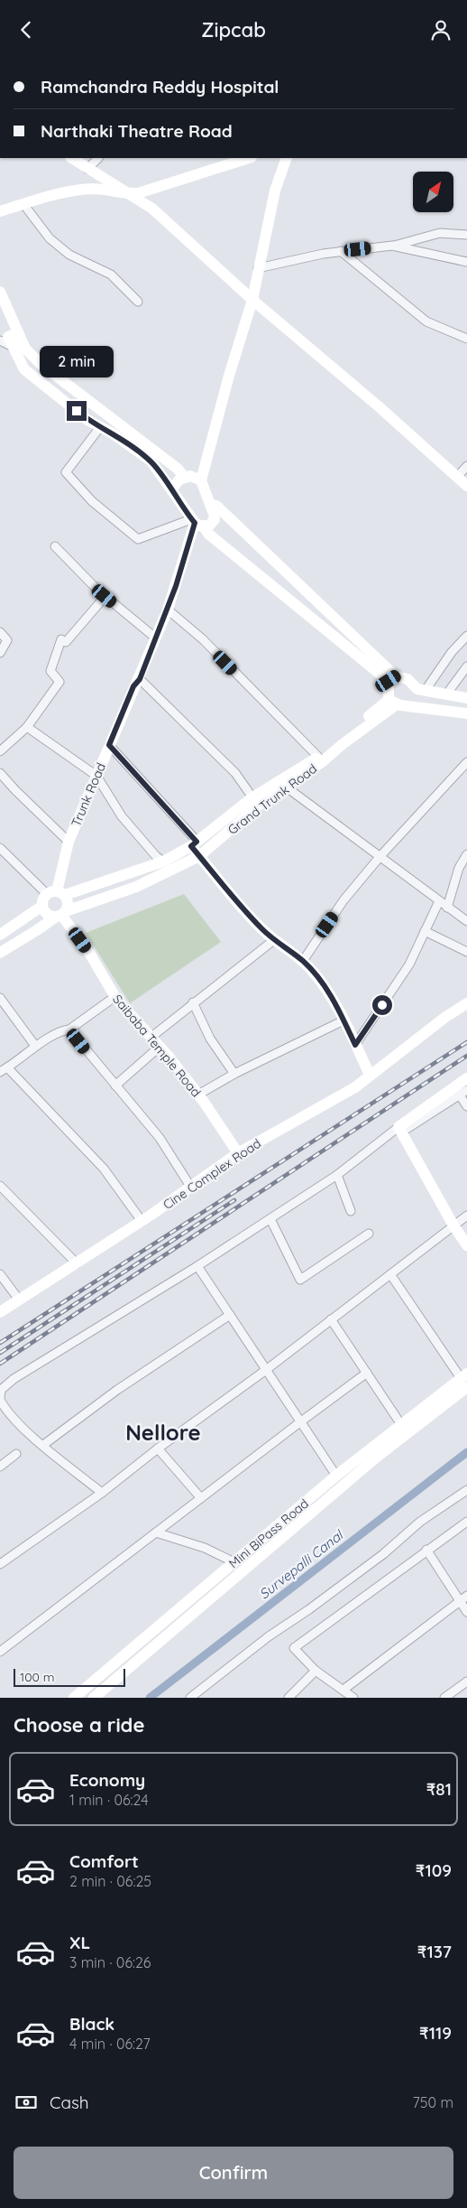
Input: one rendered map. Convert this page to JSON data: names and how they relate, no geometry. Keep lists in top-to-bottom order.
{
  "streets": {
    "main road": [
      "Trunk Road",
      "Grand Trunk Road",
      "Saibaba Temple Road",
      "Cine Complex Road",
      "Mini BiPass Road"
    ]
  },
  "crossings": [
    ["Trunk Road", "Grand Trunk Road"],
    ["Trunk Road", "Saibaba Temple Road"],
    ["Grand Trunk Road", "Saibaba Temple Road"],
    ["Saibaba Temple Road", "Cine Complex Road"]
  ],
  "districts": ["Nellore"],
  "water": ["Survepalli Canal"],
  "scale_bar": "100 m",
  "north": "top right",
  "page": {
    "header": "Zipcab",
    "banner": ["Ramchandra Reddy Hospital", "Narthaki Theatre Road"],
    "bubble": "2 min",
    "scale": "100 m",
    "heading": "Choose a ride",
    "list": [
      {
        "name": "Economy",
        "note": "1 min · 06:24",
        "value": "₹81"
      },
      {
        "name": "Comfort",
        "note": "2 min · 06:25",
        "value": "₹109"
      },
      {
        "name": "XL",
        "note": "3 min · 06:26",
        "value": "₹137"
      },
      {
        "name": "Black",
        "note": "4 min · 06:27",
        "value": "₹119"
      }
    ],
    "pay": ["Cash", "750 m"],
    "buttons": "Confirm"
  }
}
